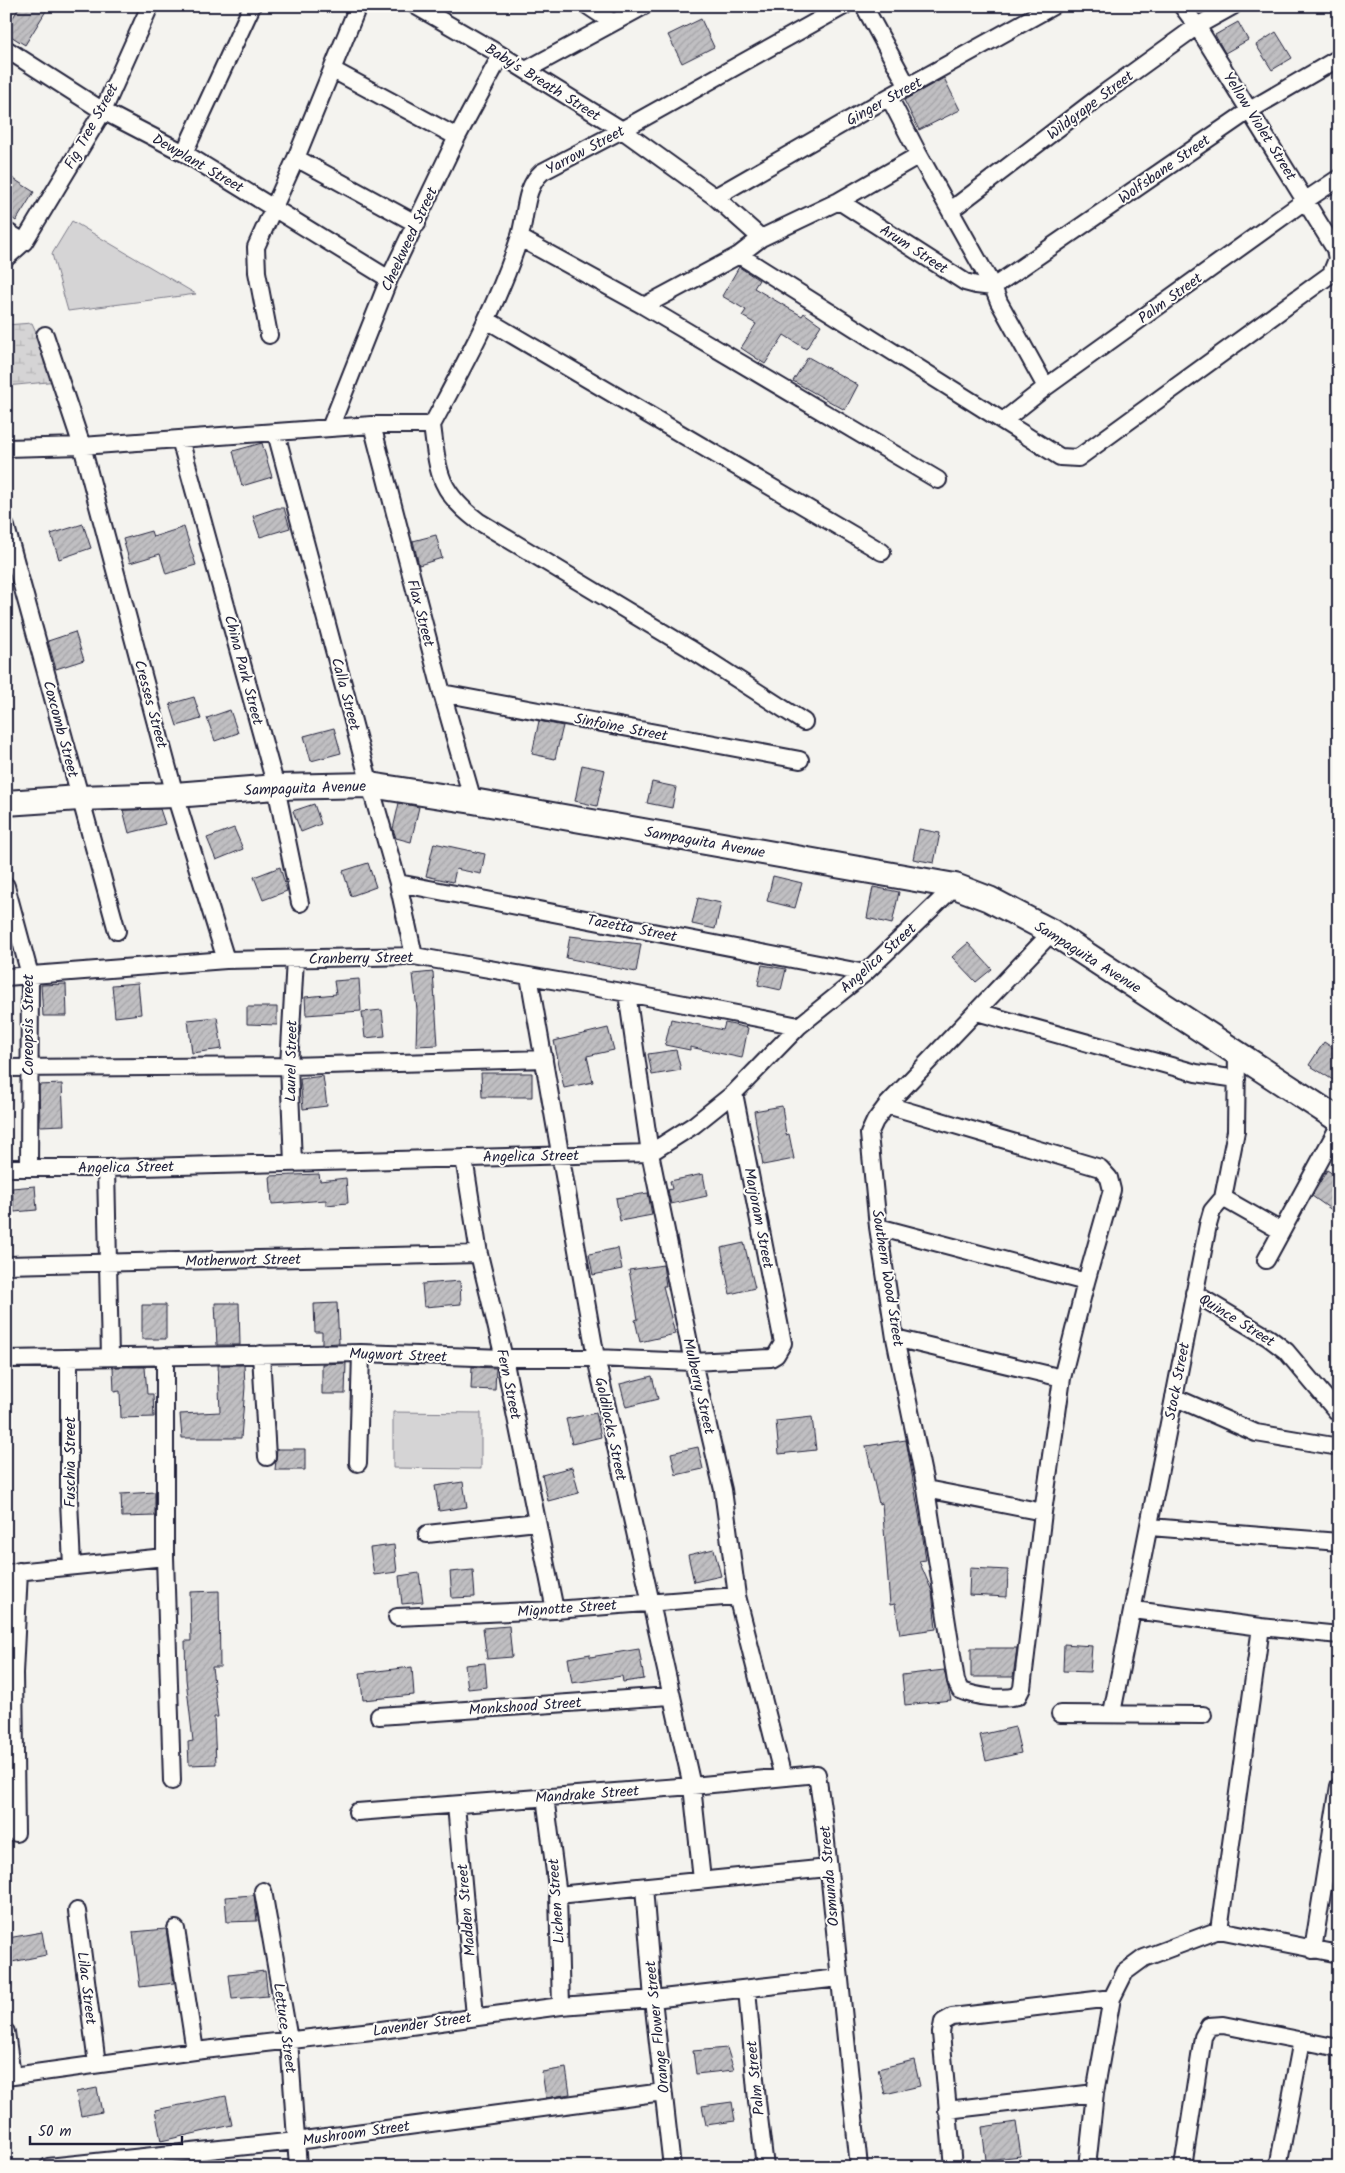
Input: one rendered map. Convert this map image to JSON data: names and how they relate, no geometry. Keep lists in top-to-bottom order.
{
  "streets": {
    "main road": ["Sampaguita Avenue"],
    "street": [
      "Baby's Breath Street",
      "Ginger Street",
      "Wildgrape Street",
      "Fig Tree Street",
      "Yellow Violet Street",
      "Yarrow Street",
      "Dewplant Street",
      "Wolfsbane Street",
      "Cheekweed Street",
      "Arum Street",
      "Palm Street",
      "Flax Street",
      "China Park Street",
      "Calla Street",
      "Cresses Street",
      "Sinfoine Street",
      "Coxcomb Street",
      "Tazetta Street",
      "Cranberry Street",
      "Angelica Street",
      "Coreopsis Street",
      "Laurel Street",
      "Marjoram Street",
      "Motherwort Street",
      "Southern Wood Street",
      "Quince Street",
      "Mugwort Street",
      "Stock Street",
      "Fern Street",
      "Mulberry Street",
      "Goldilocks Street",
      "Fuschia Street",
      "Mignotte Street",
      "Monkshood Street",
      "Mandrake Street",
      "Osmunda Street",
      "Lichen Street",
      "Madden Street",
      "Lilac Street",
      "Lavender Street",
      "Orange Flower Street",
      "Lettuce Street",
      "Mushroom Street"
    ]
  },
  "crossings": [
    ["Baby's Breath Street", "Ginger Street"],
    ["Baby's Breath Street", "Yarrow Street"],
    ["Baby's Breath Street", "Cheekweed Street"],
    ["Wildgrape Street", "Yellow Violet Street"],
    ["Fig Tree Street", "Dewplant Street"],
    ["Yellow Violet Street", "Wolfsbane Street"],
    ["Yellow Violet Street", "Palm Street"],
    ["Dewplant Street", "Cheekweed Street"],
    ["Wolfsbane Street", "Arum Street"],
    ["Palm Street", "Lavender Street"],
    ["Flax Street", "Sinfoine Street"],
    ["Flax Street", "Sampaguita Avenue"],
    ["China Park Street", "Sampaguita Avenue"],
    ["Calla Street", "Sampaguita Avenue"],
    ["Calla Street", "Tazetta Street"],
    ["Calla Street", "Cranberry Street"],
    ["Cresses Street", "Sampaguita Avenue"],
    ["Cresses Street", "Cranberry Street"],
    ["Coxcomb Street", "Sampaguita Avenue"],
    ["Sampaguita Avenue", "Angelica Street"],
    ["Sampaguita Avenue", "Southern Wood Street"],
    ["Sampaguita Avenue", "Stock Street"],
    ["Tazetta Street", "Angelica Street"],
    ["Cranberry Street", "Angelica Street"],
    ["Cranberry Street", "Coreopsis Street"],
    ["Cranberry Street", "Laurel Street"],
    ["Cranberry Street", "Mulberry Street"],
    ["Cranberry Street", "Goldilocks Street"],
    ["Angelica Street", "Coreopsis Street"],
    ["Angelica Street", "Laurel Street"],
    ["Angelica Street", "Marjoram Street"],
    ["Angelica Street", "Fern Street"],
    ["Angelica Street", "Mulberry Street"],
    ["Angelica Street", "Goldilocks Street"],
    ["Marjoram Street", "Mugwort Street"],
    ["Motherwort Street", "Fern Street"],
    ["Quince Street", "Stock Street"],
    ["Mugwort Street", "Fern Street"],
    ["Mugwort Street", "Mulberry Street"],
    ["Mugwort Street", "Goldilocks Street"],
    ["Mugwort Street", "Fuschia Street"],
    ["Fern Street", "Mignotte Street"],
    ["Mulberry Street", "Mignotte Street"],
    ["Mulberry Street", "Mandrake Street"],
    ["Goldilocks Street", "Mignotte Street"],
    ["Goldilocks Street", "Monkshood Street"],
    ["Goldilocks Street", "Mandrake Street"],
    ["Mandrake Street", "Osmunda Street"],
    ["Mandrake Street", "Lichen Street"],
    ["Mandrake Street", "Madden Street"],
    ["Osmunda Street", "Lavender Street"],
    ["Lichen Street", "Lavender Street"],
    ["Madden Street", "Lavender Street"],
    ["Lilac Street", "Lavender Street"],
    ["Lavender Street", "Orange Flower Street"],
    ["Lavender Street", "Lettuce Street"],
    ["Orange Flower Street", "Mushroom Street"],
    ["Lettuce Street", "Mushroom Street"]
  ],
  "scale_bar": "50 m"
}
